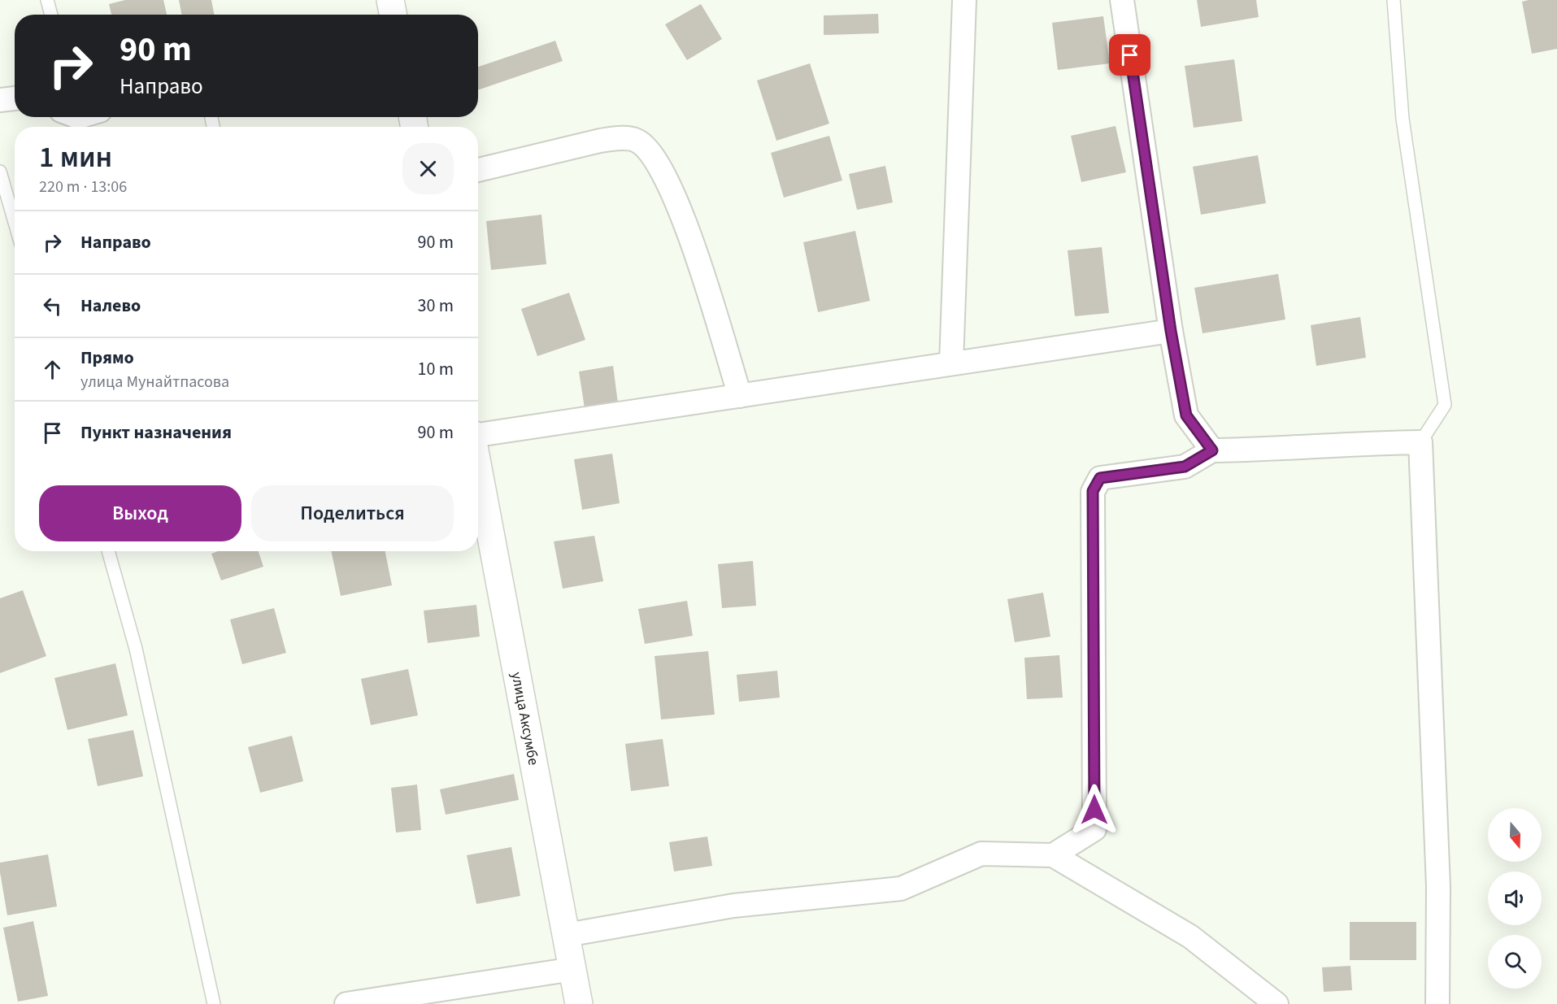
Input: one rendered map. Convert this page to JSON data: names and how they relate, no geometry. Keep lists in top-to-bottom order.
{
  "streets": {
    "main road": ["улица Аксумбе"]
  },
  "north": "bottom",
  "page": {
    "turn": ["90 m", "Направо"],
    "heading": ["1 мин", "220 m · 13:06"],
    "list": [
      {
        "name": "Направо",
        "value": "90 m"
      },
      {
        "name": "Налево",
        "value": "30 m"
      },
      {
        "name": "Прямо",
        "note": "улица Мунайтпасова",
        "value": "10 m"
      },
      {
        "name": "Пункт назначения",
        "value": "90 m"
      }
    ],
    "buttons": ["Выход", "Поделиться"]
  }
}
